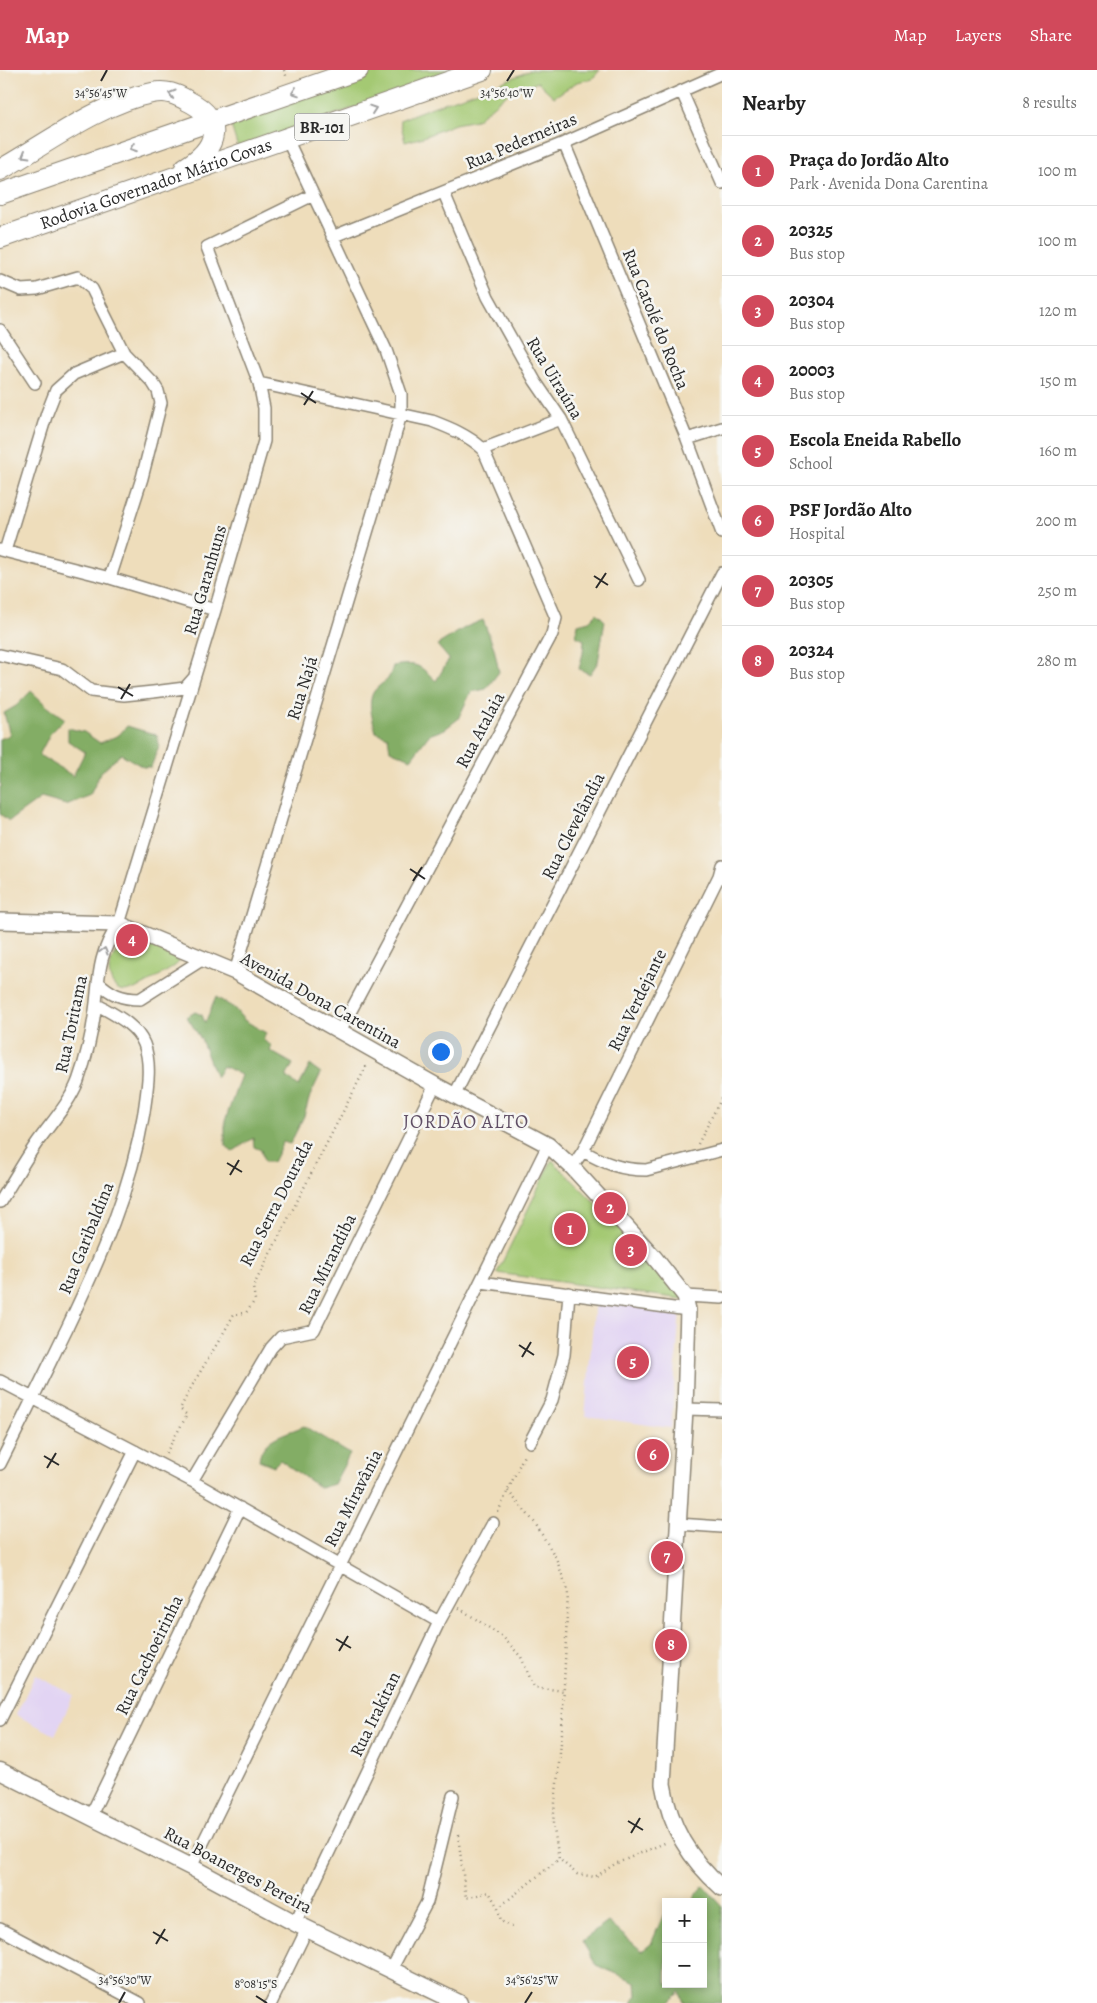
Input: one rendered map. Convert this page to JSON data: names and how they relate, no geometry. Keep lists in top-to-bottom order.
{
  "streets": {
    "highway": ["BR-101", "Rodovia Governador Mário Covas"],
    "main road": ["Rua Boanerges Pereira"],
    "street": [
      "Rua Pederneiras",
      "Rua Catolé do Rocha",
      "Rua Uiraúna",
      "Rua Garanhuns",
      "Rua Najá",
      "Rua Atalaia",
      "Rua Clevelândia",
      "Avenida Dona Carentina",
      "Rua Verdejante",
      "Rua Toritama",
      "Rua Garibaldina",
      "Rua Mirandiba",
      "Rua Miravânia",
      "Rua Cachoeirinha",
      "Rua Irakitan"
    ],
    "path": ["Rua Serra Dourada"]
  },
  "crossings": [
    ["Rua Pederneiras", "Rua Catolé do Rocha"],
    ["Rua Pederneiras", "Rua Uiraúna"],
    ["Rua Pederneiras", "Rua Najá"],
    ["Rodovia Governador Mário Covas", "Rua Najá"],
    ["Rua Garanhuns", "Rua Najá"],
    ["Rua Garanhuns", "Avenida Dona Carentina"],
    ["Rua Garanhuns", "Rua Toritama"],
    ["Rua Najá", "Avenida Dona Carentina"],
    ["Rua Atalaia", "Avenida Dona Carentina"],
    ["Rua Clevelândia", "Avenida Dona Carentina"],
    ["Avenida Dona Carentina", "Rua Verdejante"],
    ["Avenida Dona Carentina", "Rua Toritama"],
    ["Avenida Dona Carentina", "Rua Serra Dourada"],
    ["Avenida Dona Carentina", "Rua Mirandiba"],
    ["Avenida Dona Carentina", "Rua Miravânia"],
    ["Rua Toritama", "Rua Garibaldina"],
    ["Rua Miravânia", "Rua Boanerges Pereira"],
    ["Rua Cachoeirinha", "Rua Boanerges Pereira"],
    ["Rua Irakitan", "Rua Boanerges Pereira"]
  ],
  "districts": ["JORDÃO ALTO"],
  "page": {
    "header": "Map",
    "nav": ["Map", "Layers", "Share"],
    "heading": ["Nearby", "8 results"],
    "list": [
      {
        "mark": "1",
        "name": "Praça do Jordão Alto",
        "note": "Park · Avenida Dona Carentina",
        "value": "100 m"
      },
      {
        "mark": "2",
        "name": "20325",
        "note": "Bus stop",
        "value": "100 m"
      },
      {
        "mark": "3",
        "name": "20304",
        "note": "Bus stop",
        "value": "120 m"
      },
      {
        "mark": "4",
        "name": "20003",
        "note": "Bus stop",
        "value": "150 m"
      },
      {
        "mark": "5",
        "name": "Escola Eneida Rabello",
        "note": "School",
        "value": "160 m"
      },
      {
        "mark": "6",
        "name": "PSF Jordão Alto",
        "note": "Hospital",
        "value": "200 m"
      },
      {
        "mark": "7",
        "name": "20305",
        "note": "Bus stop",
        "value": "250 m"
      },
      {
        "mark": "8",
        "name": "20324",
        "note": "Bus stop",
        "value": "280 m"
      }
    ],
    "pins": [
      "4",
      "2",
      "1",
      "3",
      "5",
      "6",
      "7",
      "8"
    ],
    "map_buttons": ["+", "−"]
  },
  "coordinates": [
    "34°56'45\"W",
    "34°56'40\"W",
    "34°56'30\"W",
    "34°56'25\"W",
    "8°08'15\"S"
  ]
}
